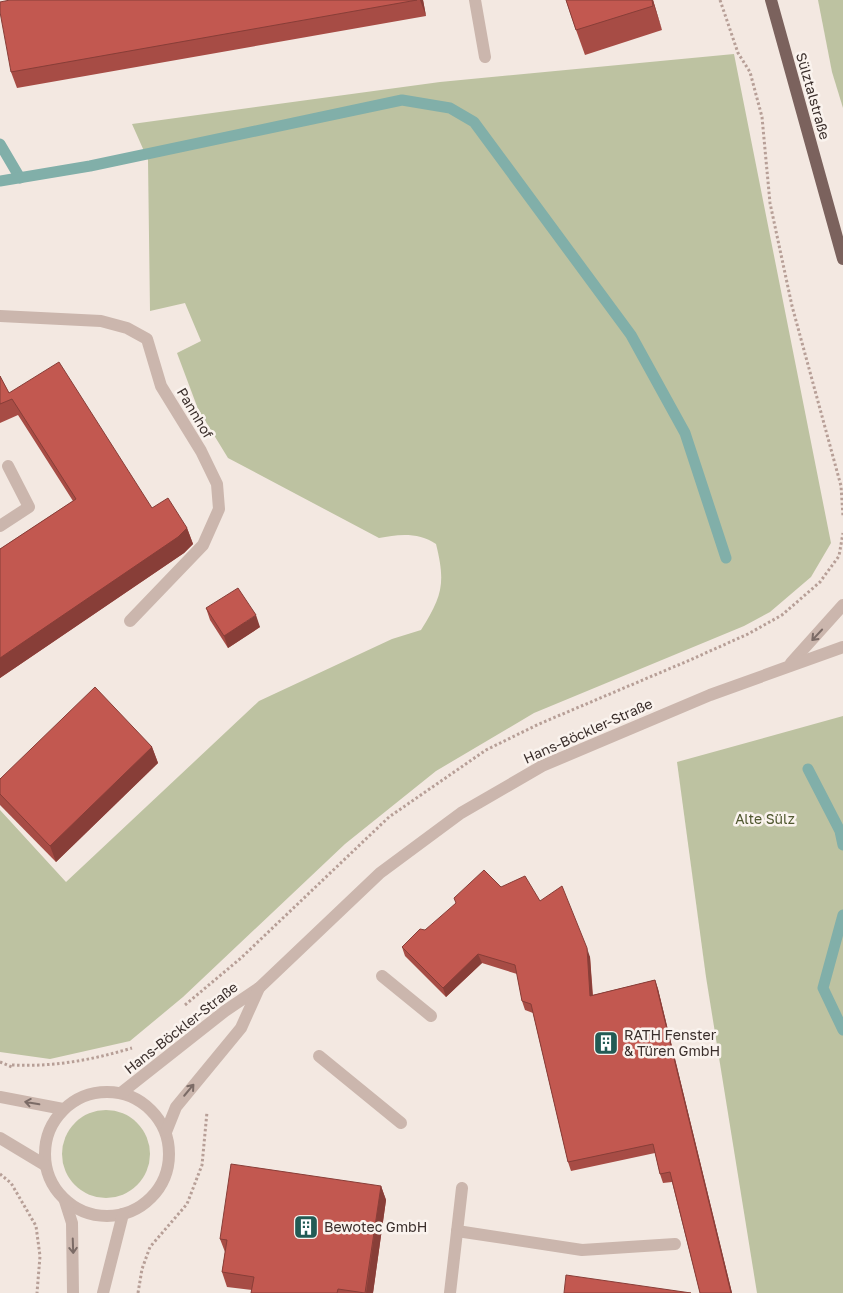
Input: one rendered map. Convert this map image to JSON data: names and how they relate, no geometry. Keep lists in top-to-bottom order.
{
  "streets": {
    "main road": ["Sülztalstraße"],
    "street": ["Pannhof", "Hans-Böckler-Straße"]
  },
  "parks": ["Alte Sülz"],
  "places": {
    "building": ["RATH Fenster & Türen GmbH", "Bewotec GmbH"]
  }
}
